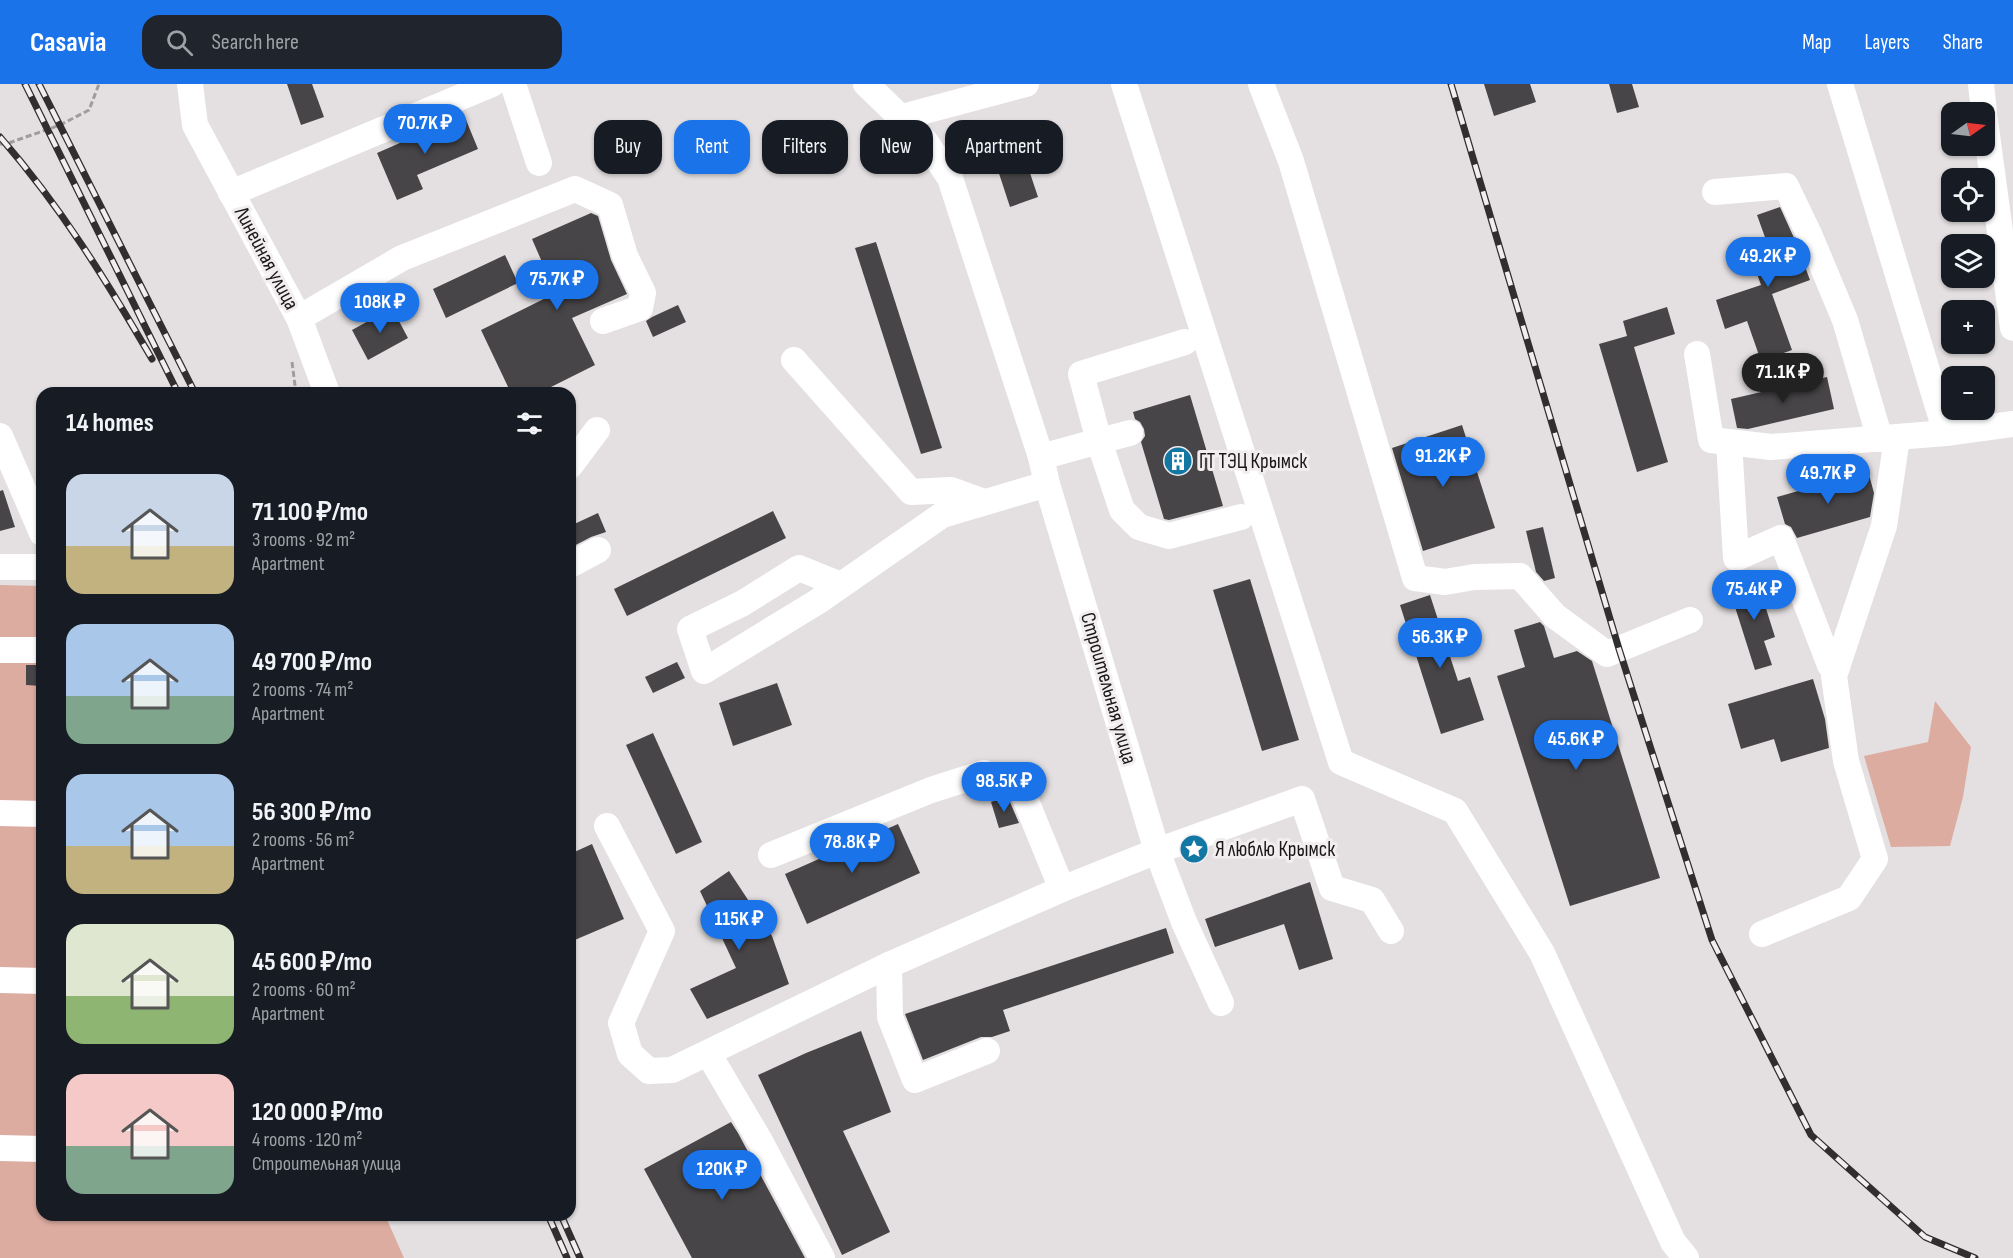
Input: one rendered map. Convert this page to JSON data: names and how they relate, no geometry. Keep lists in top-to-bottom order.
{
  "streets": {
    "street": ["Линейная улица", "Строительная улица"]
  },
  "places": {
    "building": ["ГТ ТЭЦ Крымск"],
    "place": ["Я люблю Крымск"]
  },
  "north": "right",
  "page": {
    "header": "Casavia",
    "search": "Search here",
    "nav": ["Map", "Layers", "Share"],
    "map_buttons": ["+", "−"],
    "price": [
      "70.7K ₽",
      "49.2K ₽",
      "75.7K ₽",
      "108K ₽",
      "71.1K ₽",
      "91.2K ₽",
      "49.7K ₽",
      "75.4K ₽",
      "56.3K ₽",
      "45.6K ₽",
      "98.5K ₽",
      "78.8K ₽",
      "115K ₽",
      "120K ₽"
    ],
    "chip": [
      "Buy",
      "Rent",
      "Filters",
      "New",
      "Apartment"
    ],
    "heading": "14 homes",
    "list": [
      {
        "name": "71 100 ₽/mo",
        "note": "3 rooms · 92 m² · Apartment"
      },
      {
        "name": "49 700 ₽/mo",
        "note": "2 rooms · 74 m² · Apartment"
      },
      {
        "name": "56 300 ₽/mo",
        "note": "2 rooms · 56 m² · Apartment"
      },
      {
        "name": "45 600 ₽/mo",
        "note": "2 rooms · 60 m² · Apartment"
      },
      {
        "name": "120 000 ₽/mo",
        "note": "4 rooms · 120 m² · Строительная улица"
      }
    ]
  }
}
